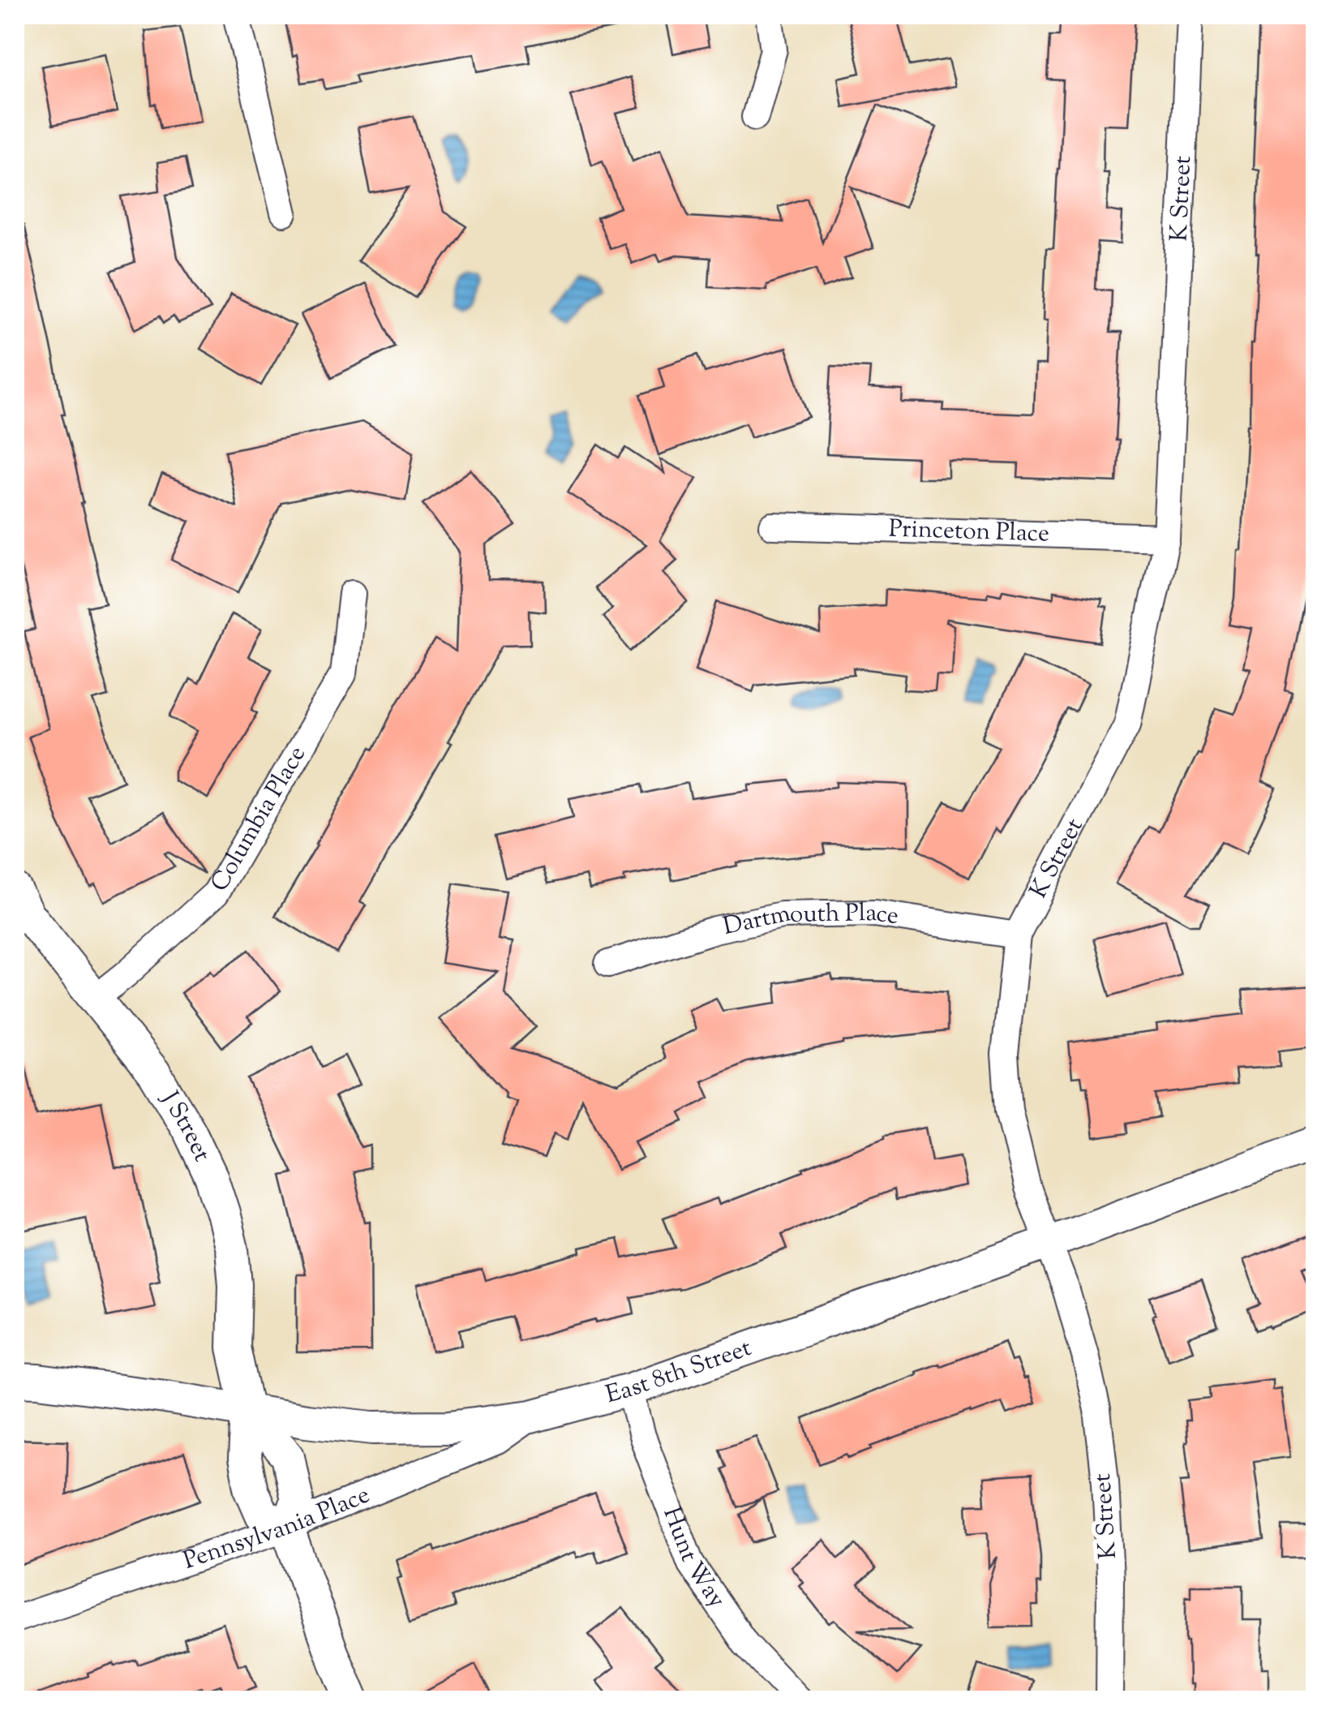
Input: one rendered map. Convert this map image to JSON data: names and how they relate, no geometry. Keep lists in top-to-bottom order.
{
  "streets": {
    "street": [
      "K Street",
      "Princeton Place",
      "Columbia Place",
      "Dartmouth Place",
      "J Street",
      "East 8th Street",
      "Pennsylvania Place",
      "Hunt Way"
    ]
  },
  "crossings": [
    ["K Street", "Princeton Place"],
    ["K Street", "Dartmouth Place"],
    ["K Street", "East 8th Street"],
    ["Columbia Place", "J Street"],
    ["J Street", "East 8th Street"],
    ["East 8th Street", "Pennsylvania Place"],
    ["East 8th Street", "Hunt Way"]
  ]
}
